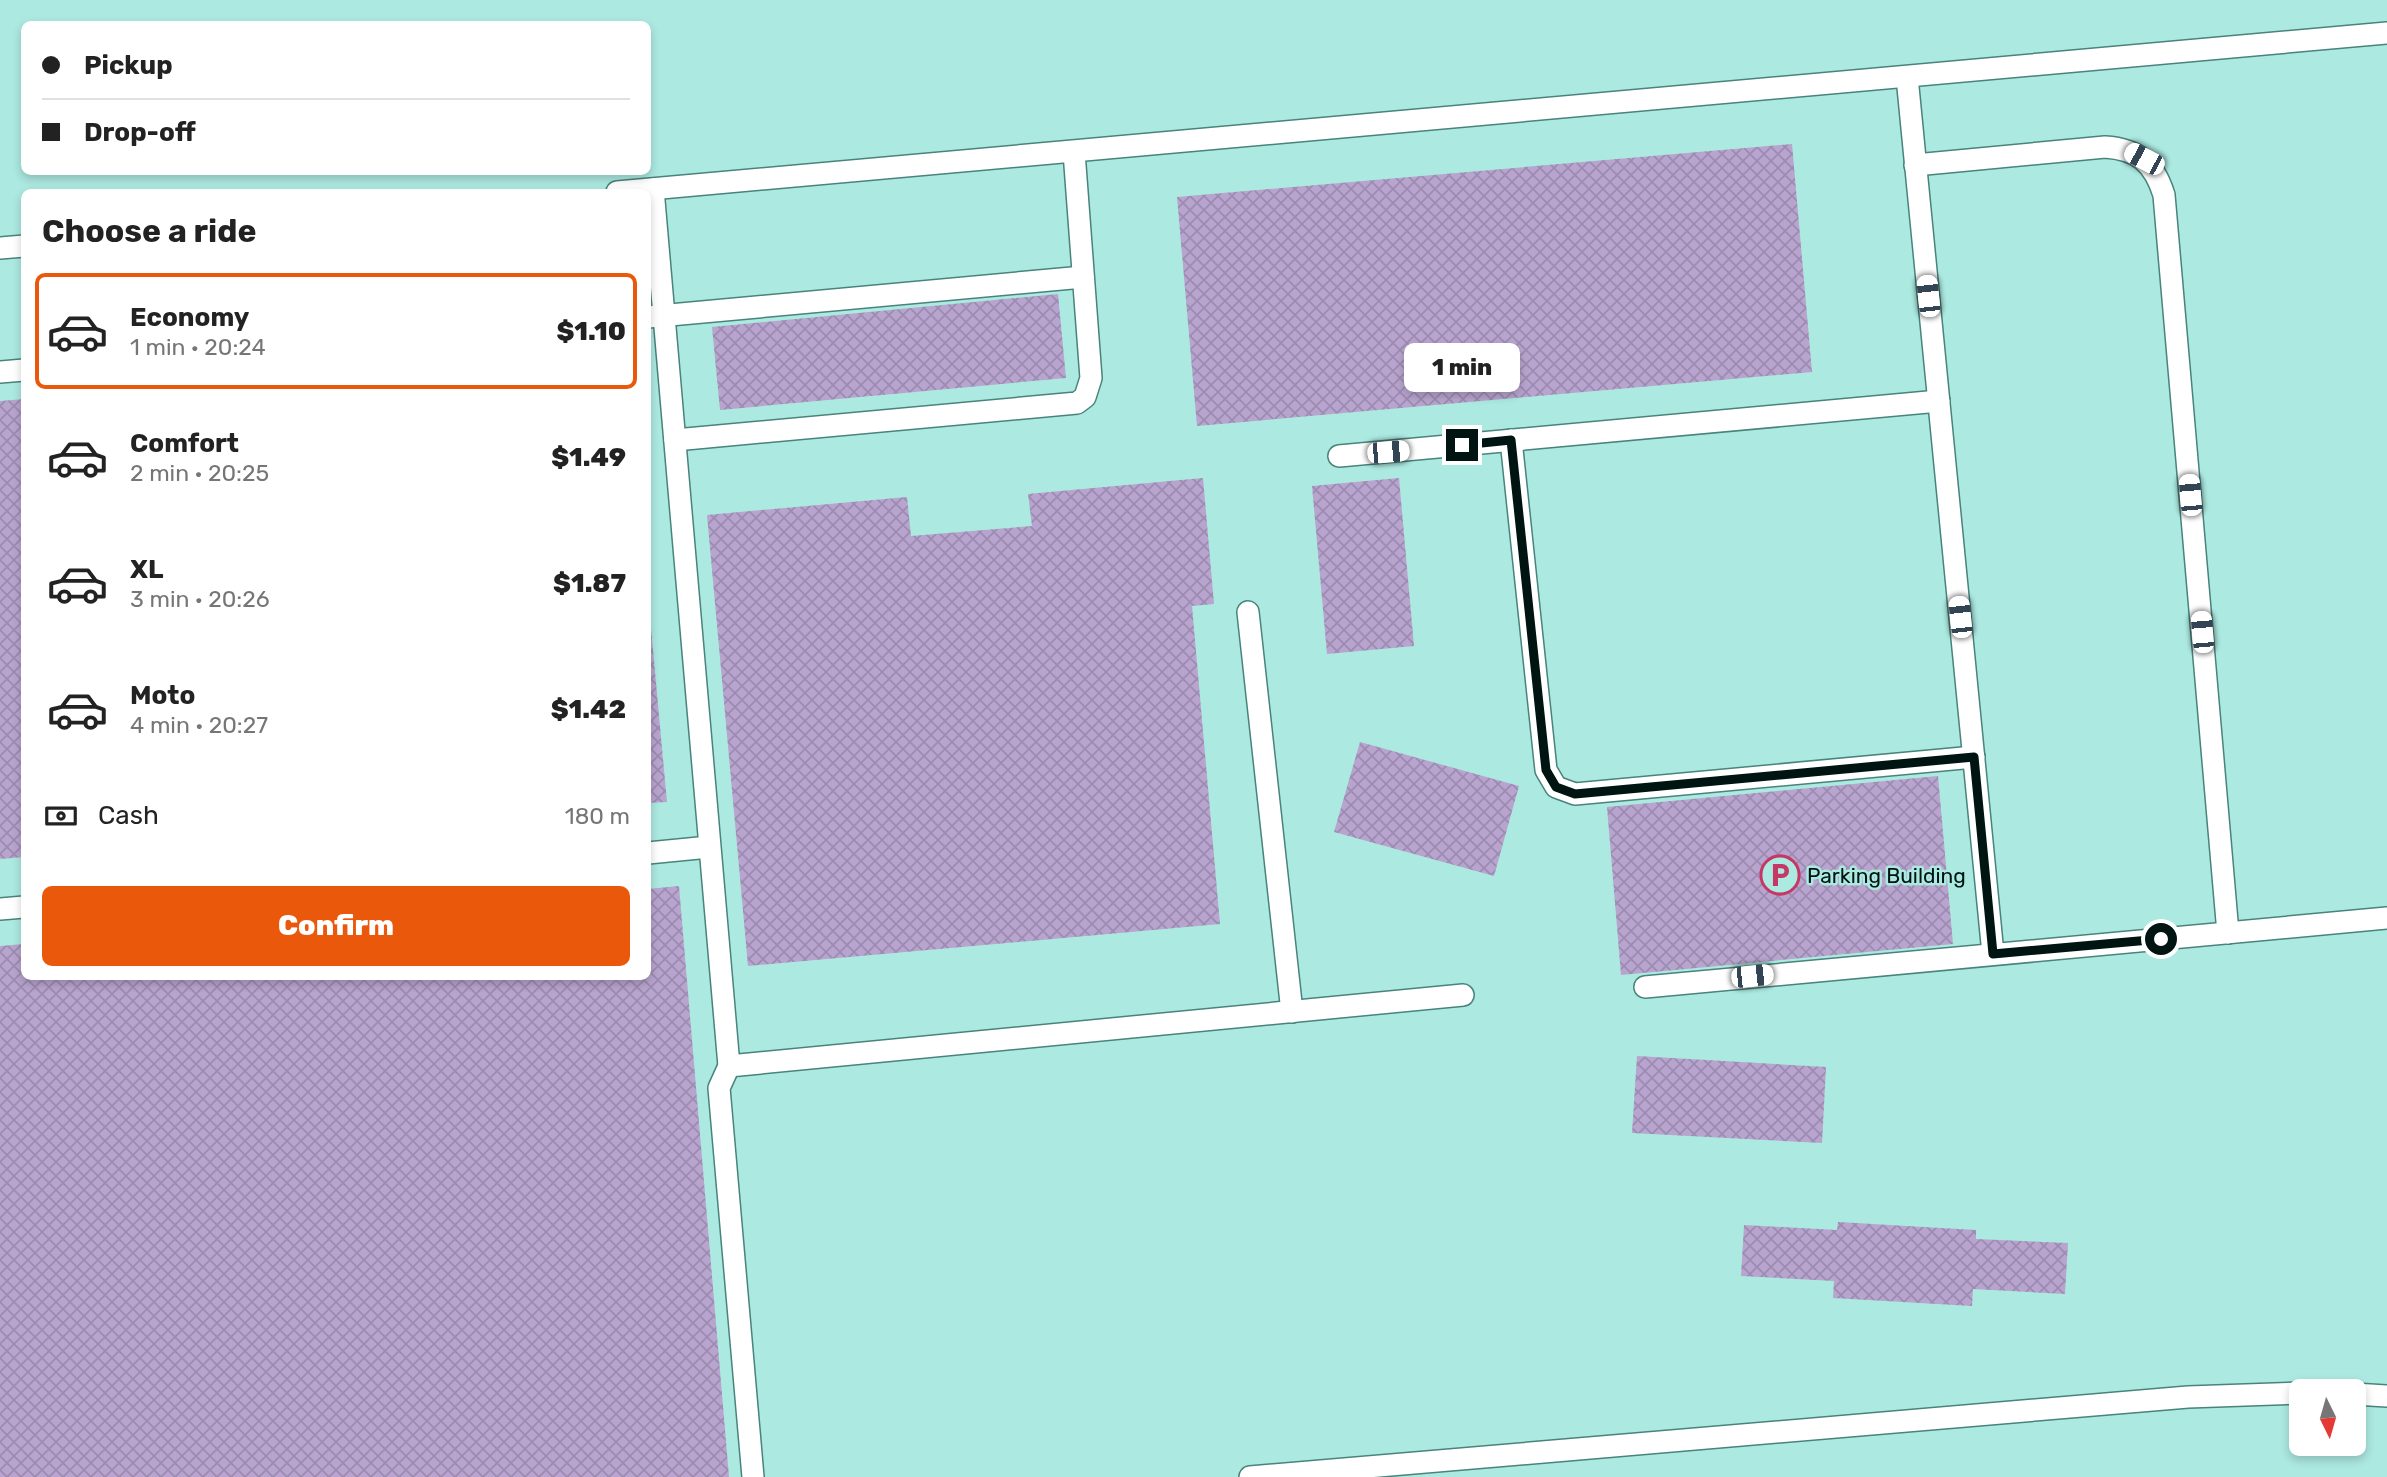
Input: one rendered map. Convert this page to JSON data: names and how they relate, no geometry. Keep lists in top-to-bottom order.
{
  "places": {
    "parking": ["Parking Building"]
  },
  "north": "bottom",
  "page": {
    "banner": ["Pickup", "Drop-off"],
    "heading": "Choose a ride",
    "list": [
      {
        "name": "Economy",
        "note": "1 min · 20:24",
        "value": "$1.10"
      },
      {
        "name": "Comfort",
        "note": "2 min · 20:25",
        "value": "$1.49"
      },
      {
        "name": "XL",
        "note": "3 min · 20:26",
        "value": "$1.87"
      },
      {
        "name": "Moto",
        "note": "4 min · 20:27",
        "value": "$1.42"
      }
    ],
    "bubble": "1 min",
    "pay": ["Cash", "180 m"],
    "buttons": "Confirm"
  }
}
